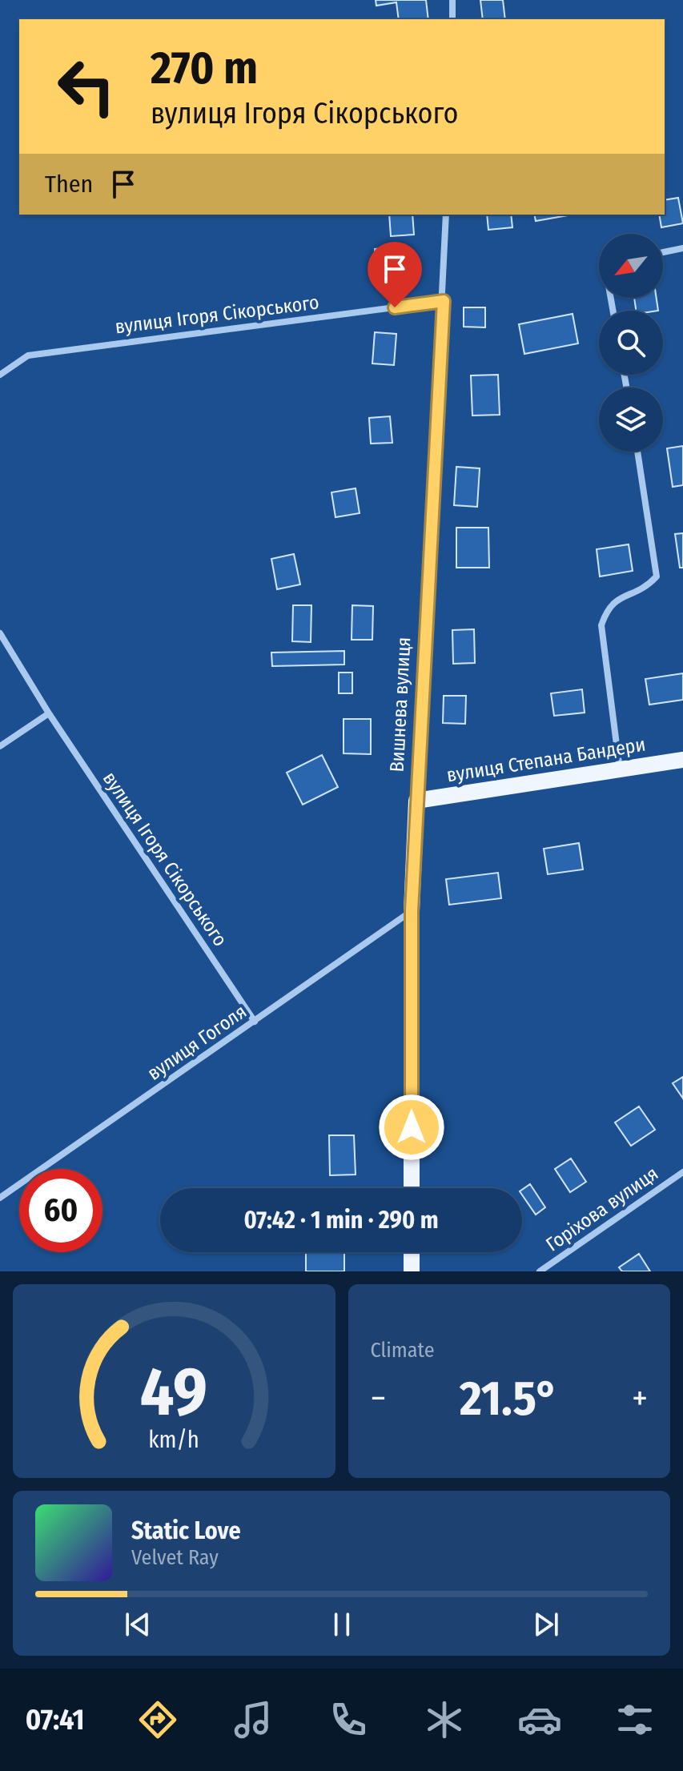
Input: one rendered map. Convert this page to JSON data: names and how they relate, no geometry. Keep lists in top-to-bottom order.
{
  "streets": {
    "main road": ["Вишнева вулиця", "вулиця Степана Бандери"],
    "street": ["вулиця Ігоря Сікорського", "вулиця Гоголя", "Горіхова вулиця"]
  },
  "crossings": [
    ["вулиця Ігоря Сікорського", "Вишнева вулиця"],
    ["вулиця Ігоря Сікорського", "вулиця Гоголя"],
    ["Вишнева вулиця", "вулиця Степана Бандери"],
    ["Вишнева вулиця", "вулиця Гоголя"]
  ],
  "north": "bottom left",
  "page": {
    "turn": ["270 m", "вулиця Ігоря Сікорського"],
    "then": "Then",
    "limit": "60",
    "trip": "07:42 · 1 min · 290 m",
    "tile": "Climate",
    "heat": ["−", "21.5°", "+"],
    "song": ["Static Love", "Velvet Ray"],
    "tabs": "07:41",
    "gauge": ["49", "km/h"]
  }
}
